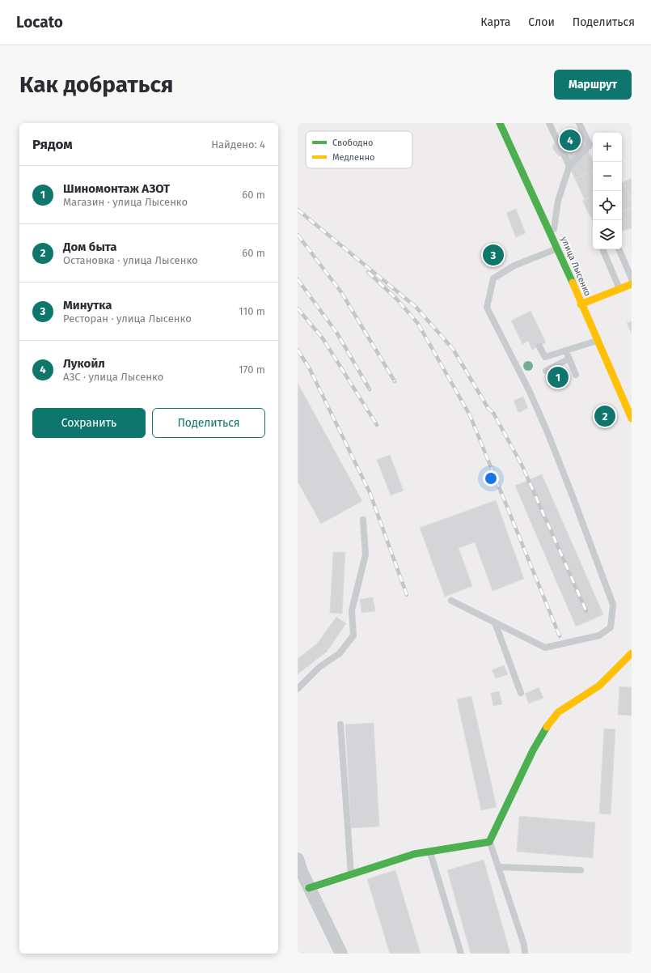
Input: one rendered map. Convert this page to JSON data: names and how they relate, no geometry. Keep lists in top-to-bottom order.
{
  "streets": {
    "street": ["улица Лысенко"]
  },
  "legend": ["Свободно", "Медленно"],
  "page": {
    "header": "Locato",
    "nav": ["Карта", "Слои", "Поделиться"],
    "buttons": [
      "Маршрут",
      ["Сохранить", "Поделиться"]
    ],
    "title": "Как добраться",
    "heading": ["Рядом", "Найдено: 4"],
    "pins": [
      "4",
      "3",
      "1",
      "2"
    ],
    "map_buttons": ["+", "−"],
    "list": [
      {
        "mark": "1",
        "name": "Шиномонтаж АЗОТ",
        "note": "Магазин · улица Лысенко",
        "value": "60 m"
      },
      {
        "mark": "2",
        "name": "Дом быта",
        "note": "Остановка · улица Лысенко",
        "value": "60 m"
      },
      {
        "mark": "3",
        "name": "Минутка",
        "note": "Ресторан · улица Лысенко",
        "value": "110 m"
      },
      {
        "mark": "4",
        "name": "Лукойл",
        "note": "АЗС · улица Лысенко",
        "value": "170 m"
      }
    ]
  }
}
